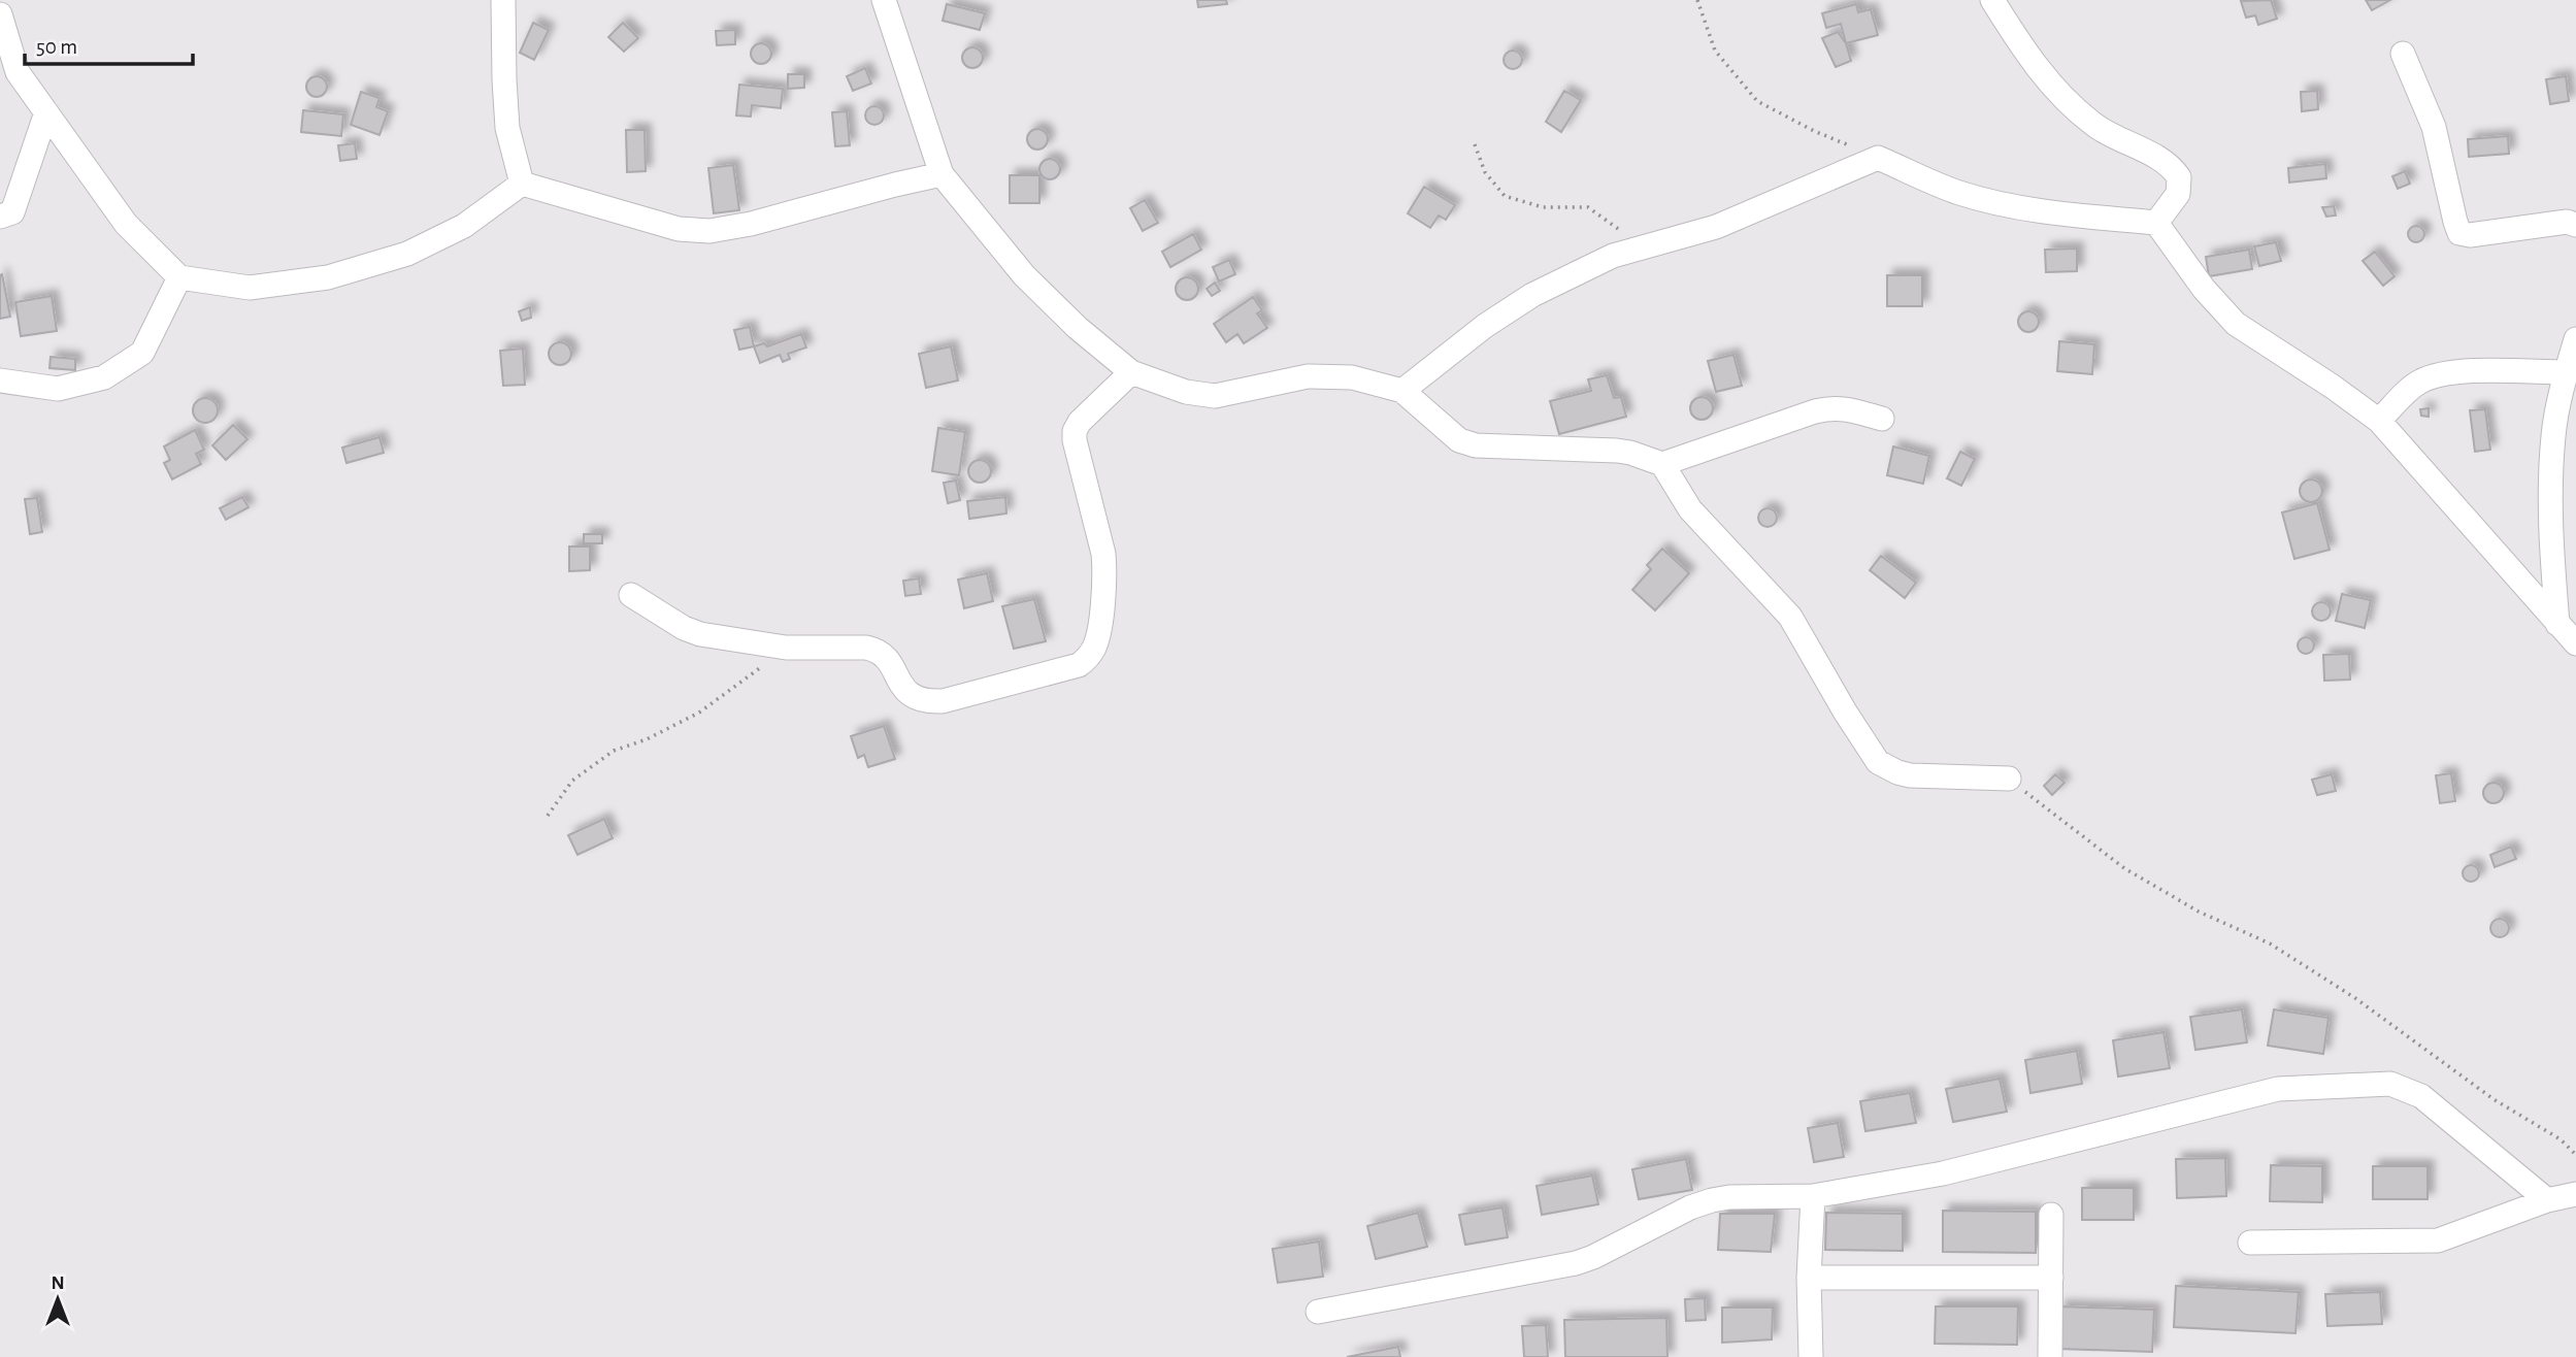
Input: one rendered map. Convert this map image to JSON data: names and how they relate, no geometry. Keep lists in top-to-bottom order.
{
  "scale_bar": "50 m",
  "north": "top"
}
